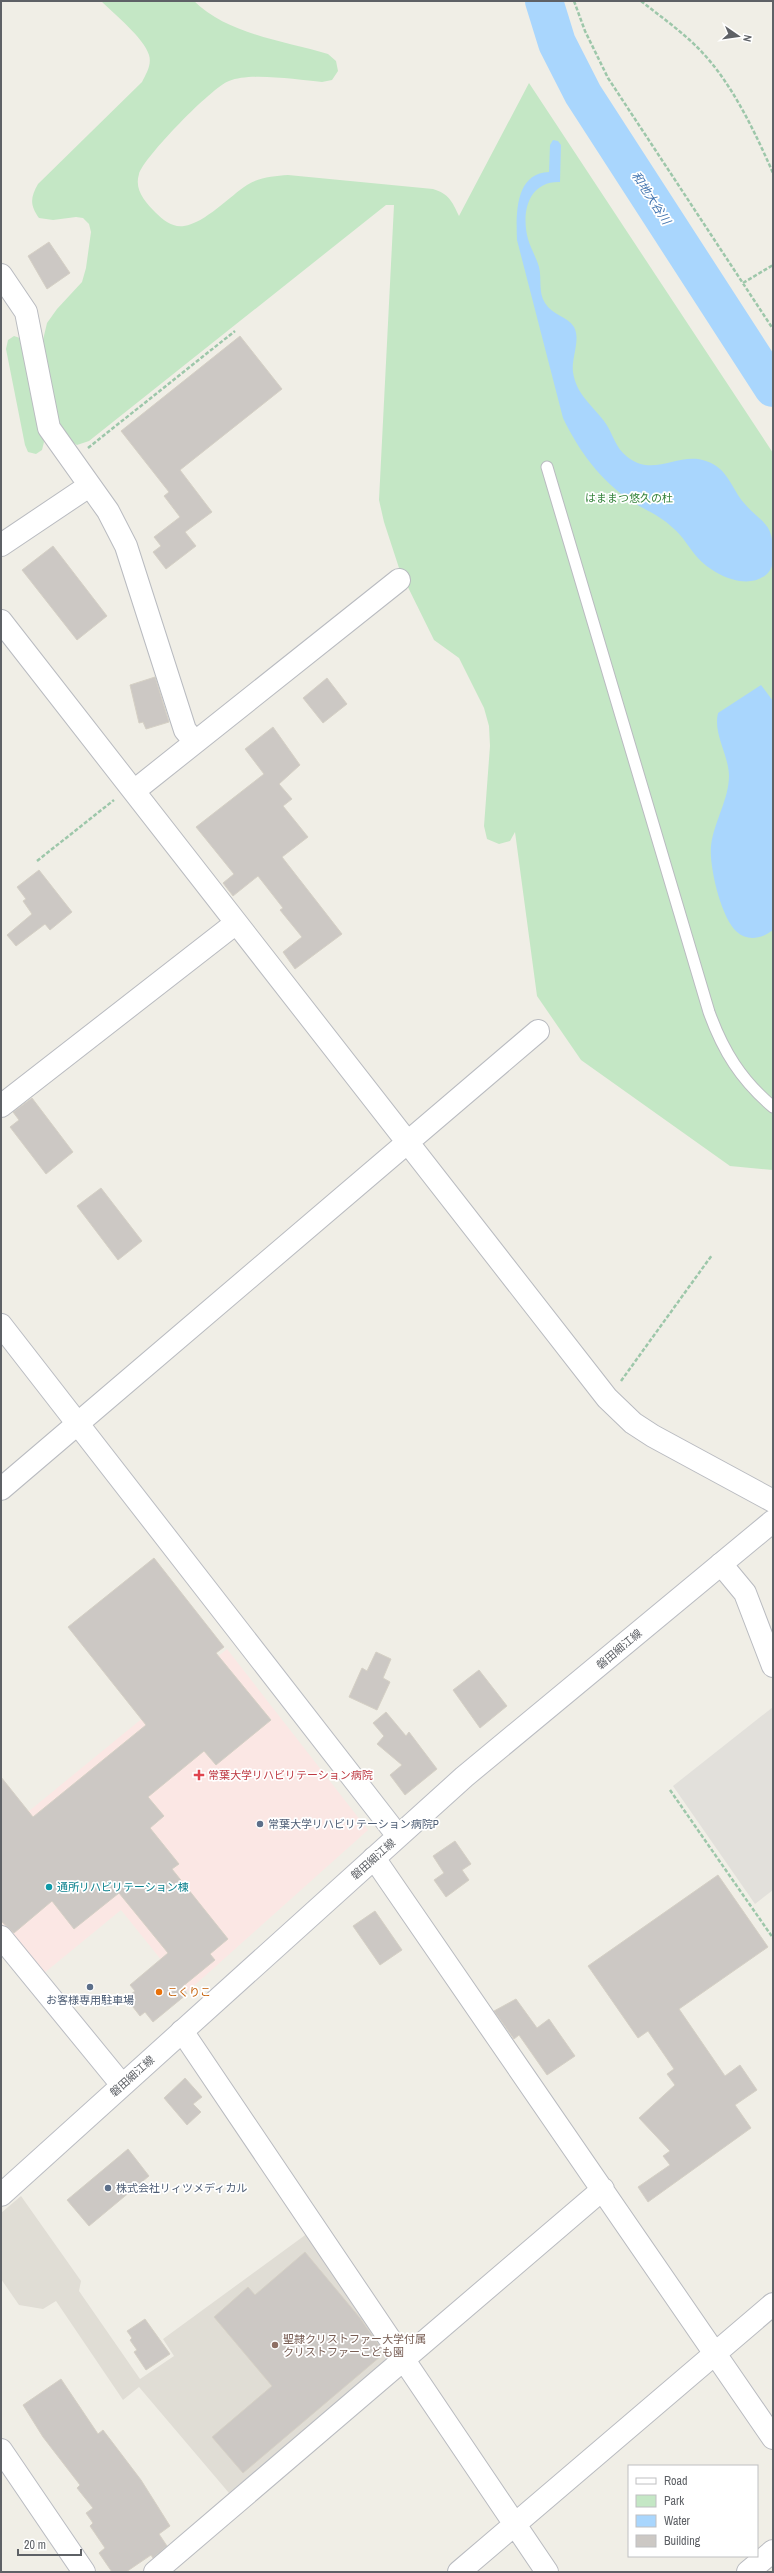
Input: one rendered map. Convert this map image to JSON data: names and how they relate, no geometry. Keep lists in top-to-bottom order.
{
  "streets": {
    "street": ["磐田細江線"]
  },
  "water": ["和地大谷川"],
  "parks": ["はままつ悠久の杜"],
  "places": {
    "health": ["常葉大学リハビリテーション病院"],
    "other": [
      "常葉大学リハビリテーション病院P",
      "通所リハビリテーション棟",
      "お客様専用駐車場",
      "こくりこ",
      "株式会社リィツメディカル",
      "聖隷クリストファー大学付属 クリストファーこども園"
    ]
  },
  "legend": [
    "Road",
    "Park",
    "Water",
    "Building"
  ],
  "scale_bar": "20 m",
  "north": "right"
}
